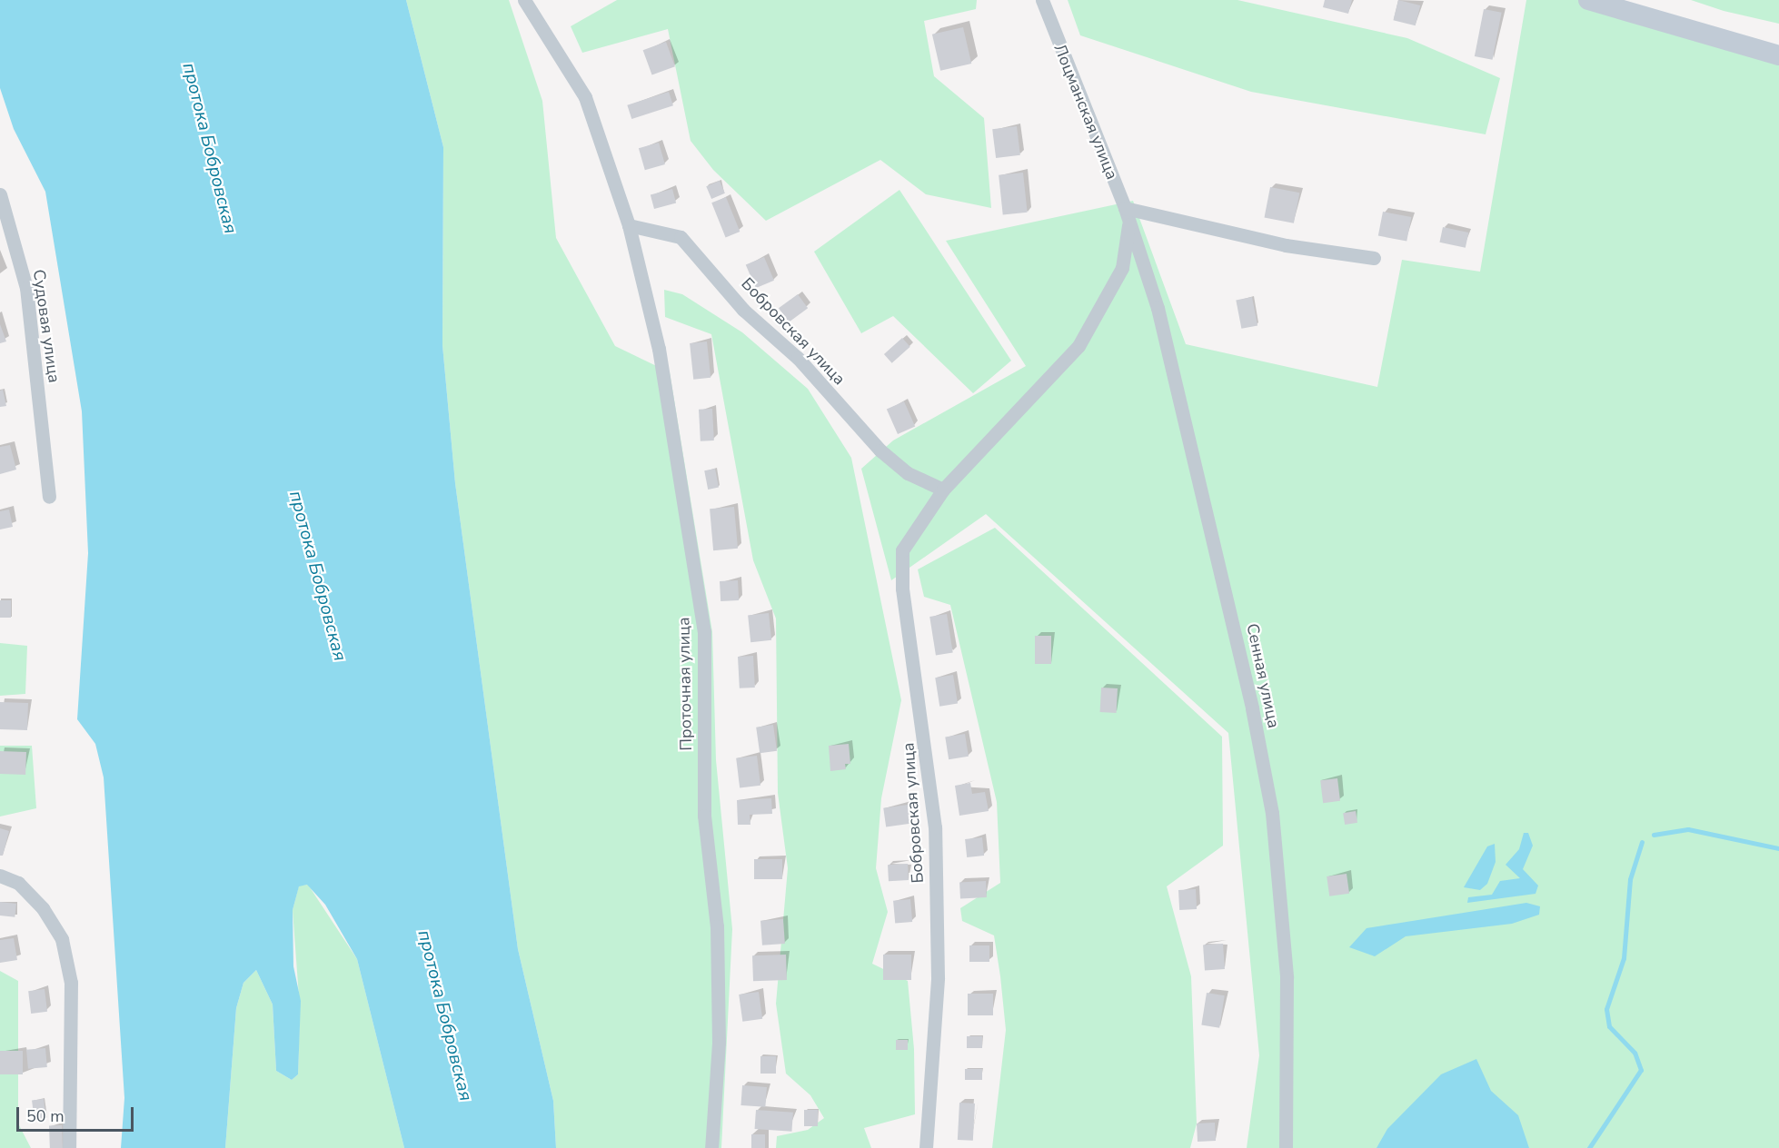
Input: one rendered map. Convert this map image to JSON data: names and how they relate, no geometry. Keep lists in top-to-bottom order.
{
  "streets": {
    "street": [
      "Лоцманская улица",
      "Судовая улица",
      "Бобровская улица",
      "Сенная улица",
      "Проточная улица"
    ]
  },
  "crossings": [
    ["Лоцманская улица", "Бобровская улица"],
    ["Лоцманская улица", "Сенная улица"],
    ["Бобровская улица", "Сенная улица"],
    ["Бобровская улица", "Проточная улица"]
  ],
  "water": ["протока Бобровская"],
  "scale_bar": "50 m"
}
